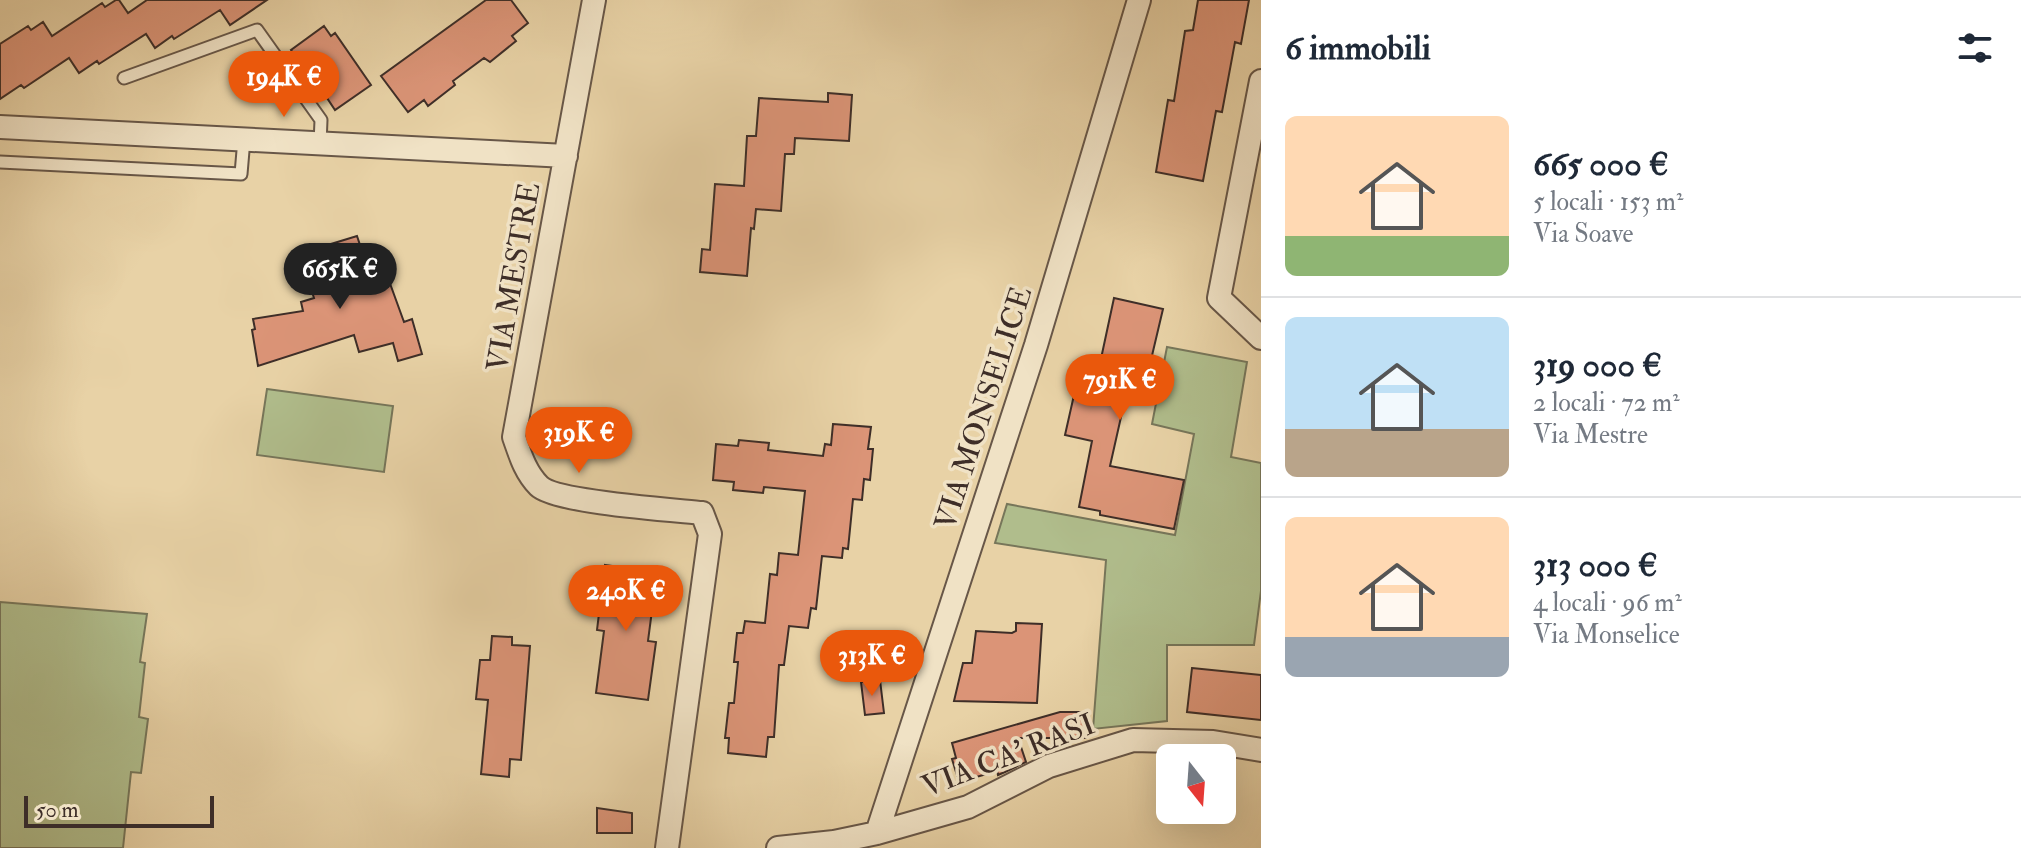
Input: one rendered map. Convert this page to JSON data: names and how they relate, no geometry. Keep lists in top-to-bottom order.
{
  "streets": {
    "street": ["VIA MESTRE", "VIA MONSELICE", "VIA CA' RASI"]
  },
  "crossings": [
    ["VIA MONSELICE", "VIA CA' RASI"]
  ],
  "scale_bar": "50 m",
  "north": "bottom",
  "page": {
    "heading": "6 immobili",
    "price": [
      "194K €",
      "665K €",
      "791K €",
      "319K €",
      "240K €",
      "313K €"
    ],
    "list": [
      {
        "name": "665 000 €",
        "note": "5 locali · 153 m² · Via Soave"
      },
      {
        "name": "319 000 €",
        "note": "2 locali · 72 m² · Via Mestre"
      },
      {
        "name": "313 000 €",
        "note": "4 locali · 96 m² · Via Monselice"
      }
    ],
    "scale": "50 m"
  }
}
